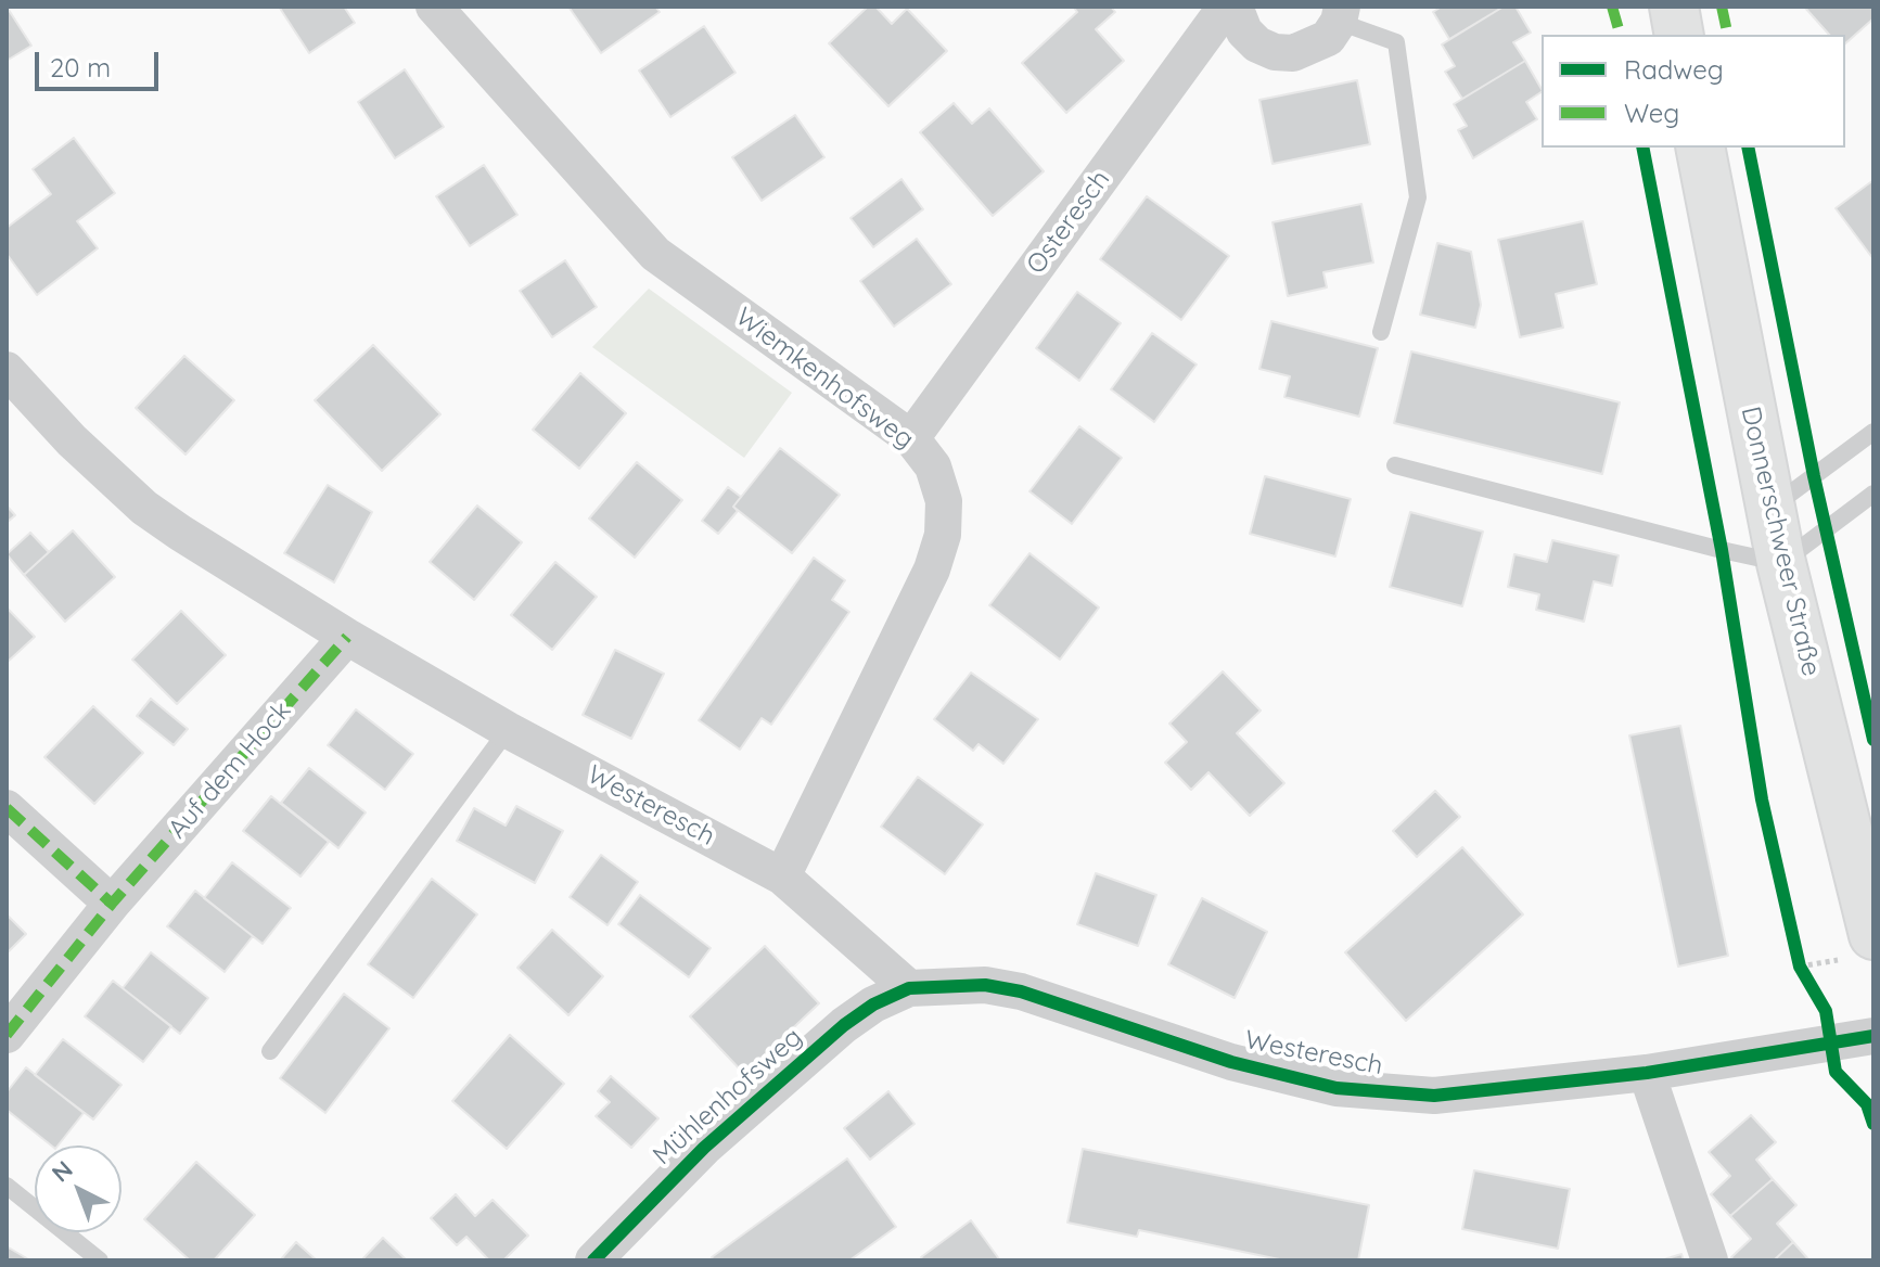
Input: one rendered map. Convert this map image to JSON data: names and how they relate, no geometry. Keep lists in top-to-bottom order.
{
  "streets": {
    "main road": ["Donnerschweer Straße"],
    "street": [
      "Osteresch",
      "Wiemkenhofsweg",
      "Auf dem Hock",
      "Westeresch",
      "Mühlenhofsweg"
    ]
  },
  "crossings": [
    ["Osteresch", "Wiemkenhofsweg"],
    ["Wiemkenhofsweg", "Westeresch"],
    ["Auf dem Hock", "Westeresch"],
    ["Westeresch", "Mühlenhofsweg"]
  ],
  "legend": ["Radweg", "Weg"],
  "scale_bar": "20 m",
  "north": "top left"
}
